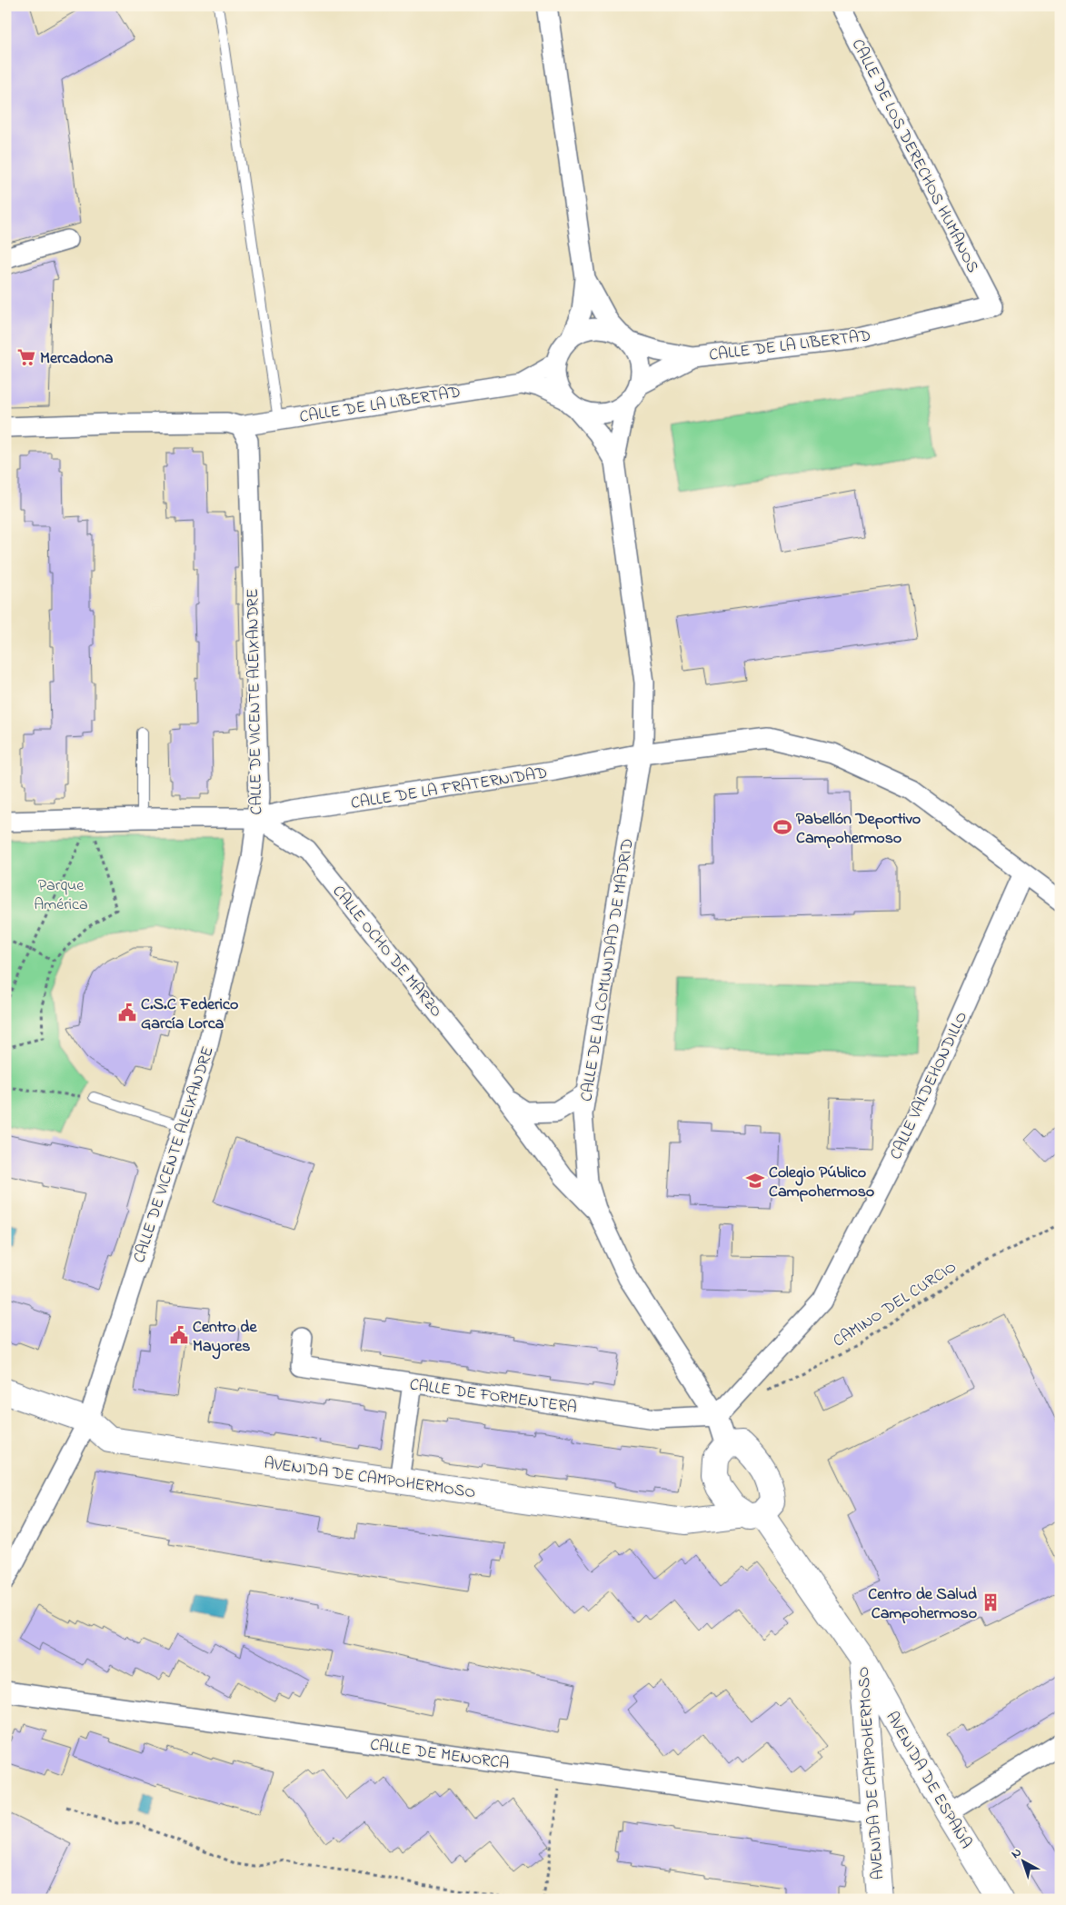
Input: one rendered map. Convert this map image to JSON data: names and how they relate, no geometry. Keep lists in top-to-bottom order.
{
  "streets": {
    "street": [
      "CALLE DE LOS DERECHOS HUMANOS",
      "CALLE DE LA LIBERTAD",
      "CALLE DE VICENTE ALEIXANDRE",
      "CALLE DE LA FRATERNIDAD",
      "CALLE OCHO DE MARZO",
      "CALLE DE LA COMUNIDAD DE MADRID",
      "CALLE VALDEHONDILLO",
      "CALLE DE FORMENTERA",
      "AVENIDA DE CAMPOHERMOSO",
      "CALLE DE MENORCA",
      "AVENIDA DE ESPAÑA"
    ],
    "path": ["CAMINO DEL CURCIO"]
  },
  "crossings": [
    ["CALLE DE LOS DERECHOS HUMANOS", "CALLE DE LA LIBERTAD"],
    ["CALLE DE LA LIBERTAD", "CALLE DE VICENTE ALEIXANDRE"],
    ["CALLE DE LA LIBERTAD", "CALLE DE LA COMUNIDAD DE MADRID"],
    ["CALLE DE VICENTE ALEIXANDRE", "CALLE DE LA FRATERNIDAD"],
    ["CALLE DE VICENTE ALEIXANDRE", "CALLE OCHO DE MARZO"],
    ["CALLE DE VICENTE ALEIXANDRE", "AVENIDA DE CAMPOHERMOSO"],
    ["CALLE DE LA FRATERNIDAD", "CALLE OCHO DE MARZO"],
    ["CALLE DE LA FRATERNIDAD", "CALLE DE LA COMUNIDAD DE MADRID"],
    ["CALLE OCHO DE MARZO", "CALLE DE LA COMUNIDAD DE MADRID"],
    ["CALLE DE LA COMUNIDAD DE MADRID", "CALLE VALDEHONDILLO"],
    ["CALLE DE LA COMUNIDAD DE MADRID", "CALLE DE FORMENTERA"],
    ["CALLE DE LA COMUNIDAD DE MADRID", "AVENIDA DE CAMPOHERMOSO"],
    ["CALLE VALDEHONDILLO", "CALLE DE FORMENTERA"],
    ["AVENIDA DE CAMPOHERMOSO", "CALLE DE MENORCA"],
    ["AVENIDA DE CAMPOHERMOSO", "AVENIDA DE ESPAÑA"]
  ],
  "parks": ["Parque América"],
  "places": {
    "supermarket": ["Mercadona"],
    "sports": ["Pabellón Deportivo Campohermoso"],
    "public building": ["C.S.C Federico García Lorca", "Centro de Mayores"],
    "school or university": ["Colegio Público Campohermoso"],
    "building": ["Centro de Salud Campohermoso"]
  },
  "north": "top left"
}
